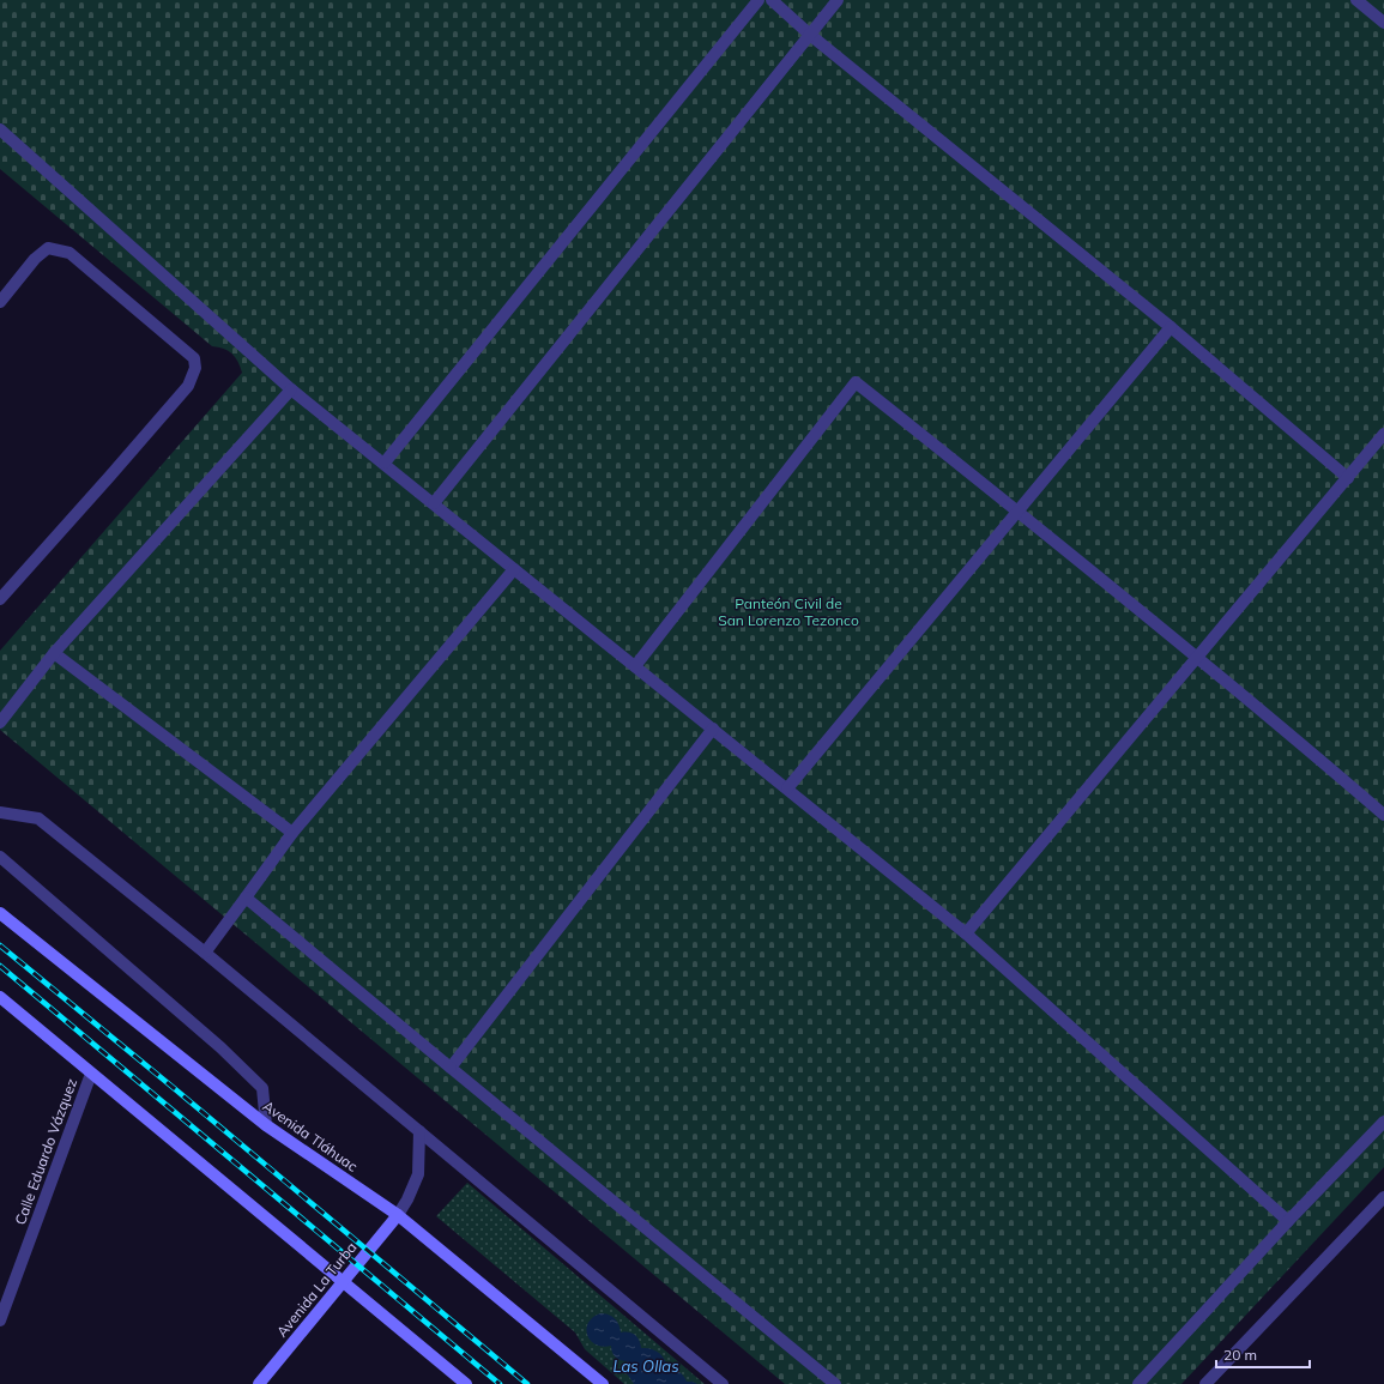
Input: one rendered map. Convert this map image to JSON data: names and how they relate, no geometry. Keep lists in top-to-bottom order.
{
  "streets": {
    "main road": ["Avenida Tláhuac", "Avenida La Turba"],
    "street": ["Calle Eduardo Vázquez"]
  },
  "crossings": [
    ["Avenida Tláhuac", "Avenida La Turba"]
  ],
  "water": ["Las Ollas"],
  "parks": ["Panteón Civil de San Lorenzo Tezonco"],
  "scale_bar": "20 m"
}
